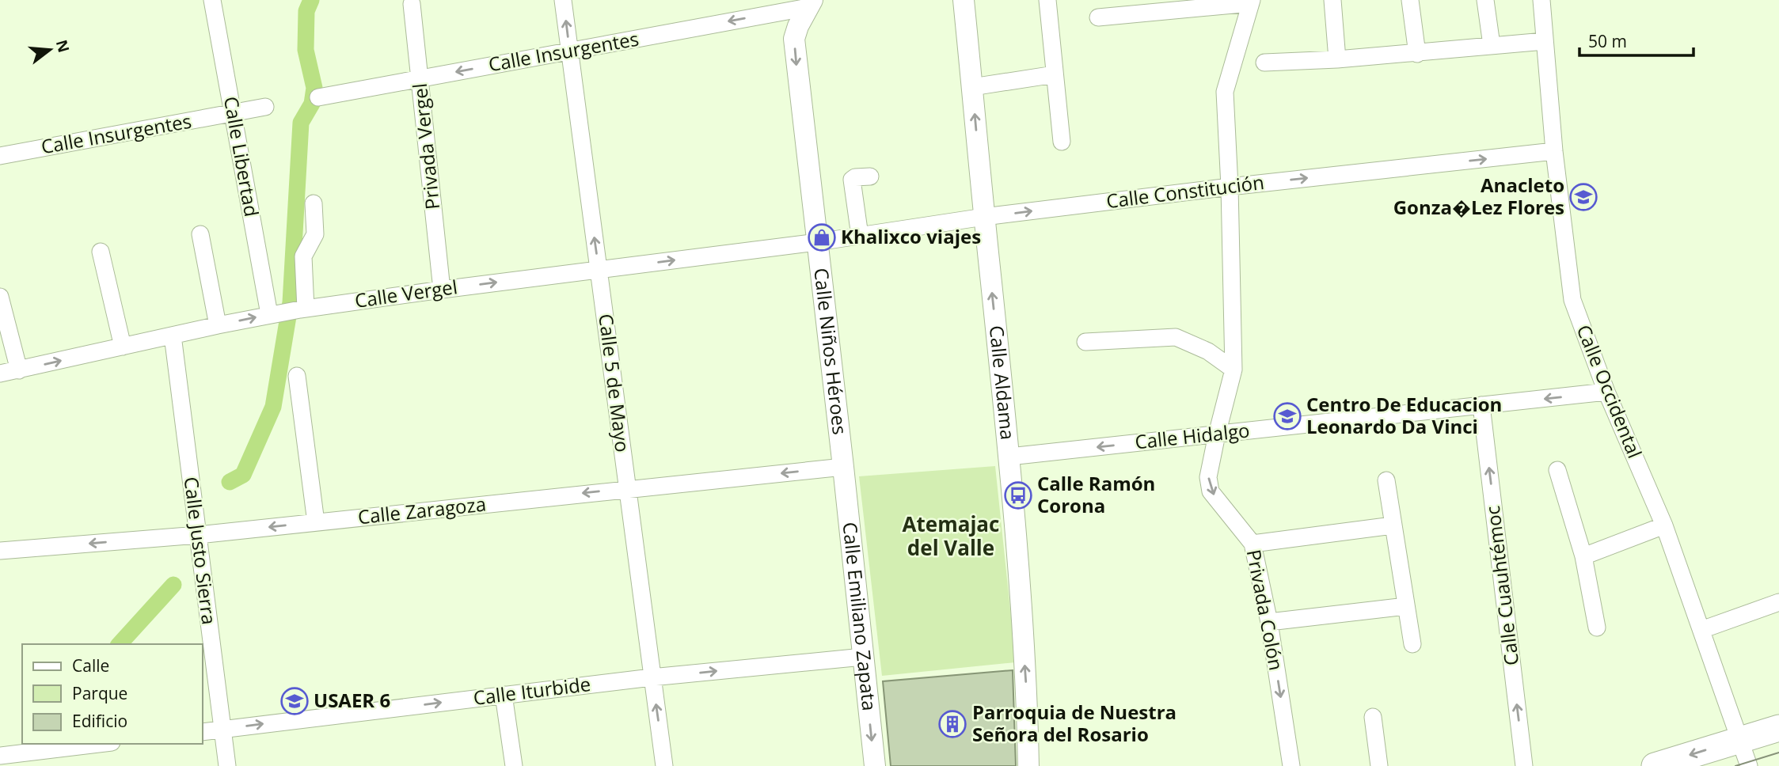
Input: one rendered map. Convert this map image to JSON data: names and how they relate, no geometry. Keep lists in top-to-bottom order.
{
  "streets": {
    "street": [
      "Calle Insurgentes",
      "Privada Vergel",
      "Calle Libertad",
      "Calle Constitución",
      "Calle Vergel",
      "Calle Niños Héroes",
      "Calle 5 de Mayo",
      "Calle Aldama",
      "Calle Occidental",
      "Calle Hidalgo",
      "Calle Zaragoza",
      "Calle Justo Sierra",
      "Calle Cuauhtémoc",
      "Privada Colón",
      "Calle Emiliano Zapata",
      "Calle Iturbide"
    ]
  },
  "crossings": [
    ["Calle Insurgentes", "Privada Vergel"],
    ["Calle Insurgentes", "Calle Libertad"],
    ["Calle Insurgentes", "Calle Niños Héroes"],
    ["Calle Insurgentes", "Calle 5 de Mayo"],
    ["Privada Vergel", "Calle Vergel"],
    ["Calle Libertad", "Calle Vergel"],
    ["Calle Constitución", "Calle Vergel"],
    ["Calle Constitución", "Calle Niños Héroes"],
    ["Calle Constitución", "Calle Aldama"],
    ["Calle Constitución", "Calle Occidental"],
    ["Calle Constitución", "Privada Colón"],
    ["Calle Vergel", "Calle Niños Héroes"],
    ["Calle Vergel", "Calle 5 de Mayo"],
    ["Calle Vergel", "Calle Justo Sierra"],
    ["Calle Niños Héroes", "Calle Zaragoza"],
    ["Calle Niños Héroes", "Calle Emiliano Zapata"],
    ["Calle 5 de Mayo", "Calle Zaragoza"],
    ["Calle 5 de Mayo", "Calle Iturbide"],
    ["Calle Aldama", "Calle Hidalgo"],
    ["Calle Occidental", "Calle Hidalgo"],
    ["Calle Hidalgo", "Calle Cuauhtémoc"],
    ["Calle Hidalgo", "Privada Colón"],
    ["Calle Zaragoza", "Calle Justo Sierra"],
    ["Calle Zaragoza", "Calle Emiliano Zapata"],
    ["Calle Justo Sierra", "Calle Iturbide"],
    ["Calle Emiliano Zapata", "Calle Iturbide"]
  ],
  "one_way": [
    "Calle Insurgentes",
    "Calle Vergel",
    "Calle Niños Héroes",
    "Calle 5 de Mayo",
    "Calle Aldama",
    "Calle Zaragoza",
    "Calle Emiliano Zapata",
    "Calle Iturbide"
  ],
  "districts": ["Atemajac del Valle"],
  "places": {
    "school or university": ["Anacleto Gonza�Lez Flores", "Centro De Educacion Leonardo Da Vinci", "USAER 6"],
    "shop": ["Khalixco viajes"],
    "bus stop": ["Calle Ramón Corona"],
    "building": ["Parroquia de Nuestra Señora del Rosario"]
  },
  "legend": ["Calle", "Parque", "Edificio"],
  "scale_bar": "50 m",
  "north": "right"
}
